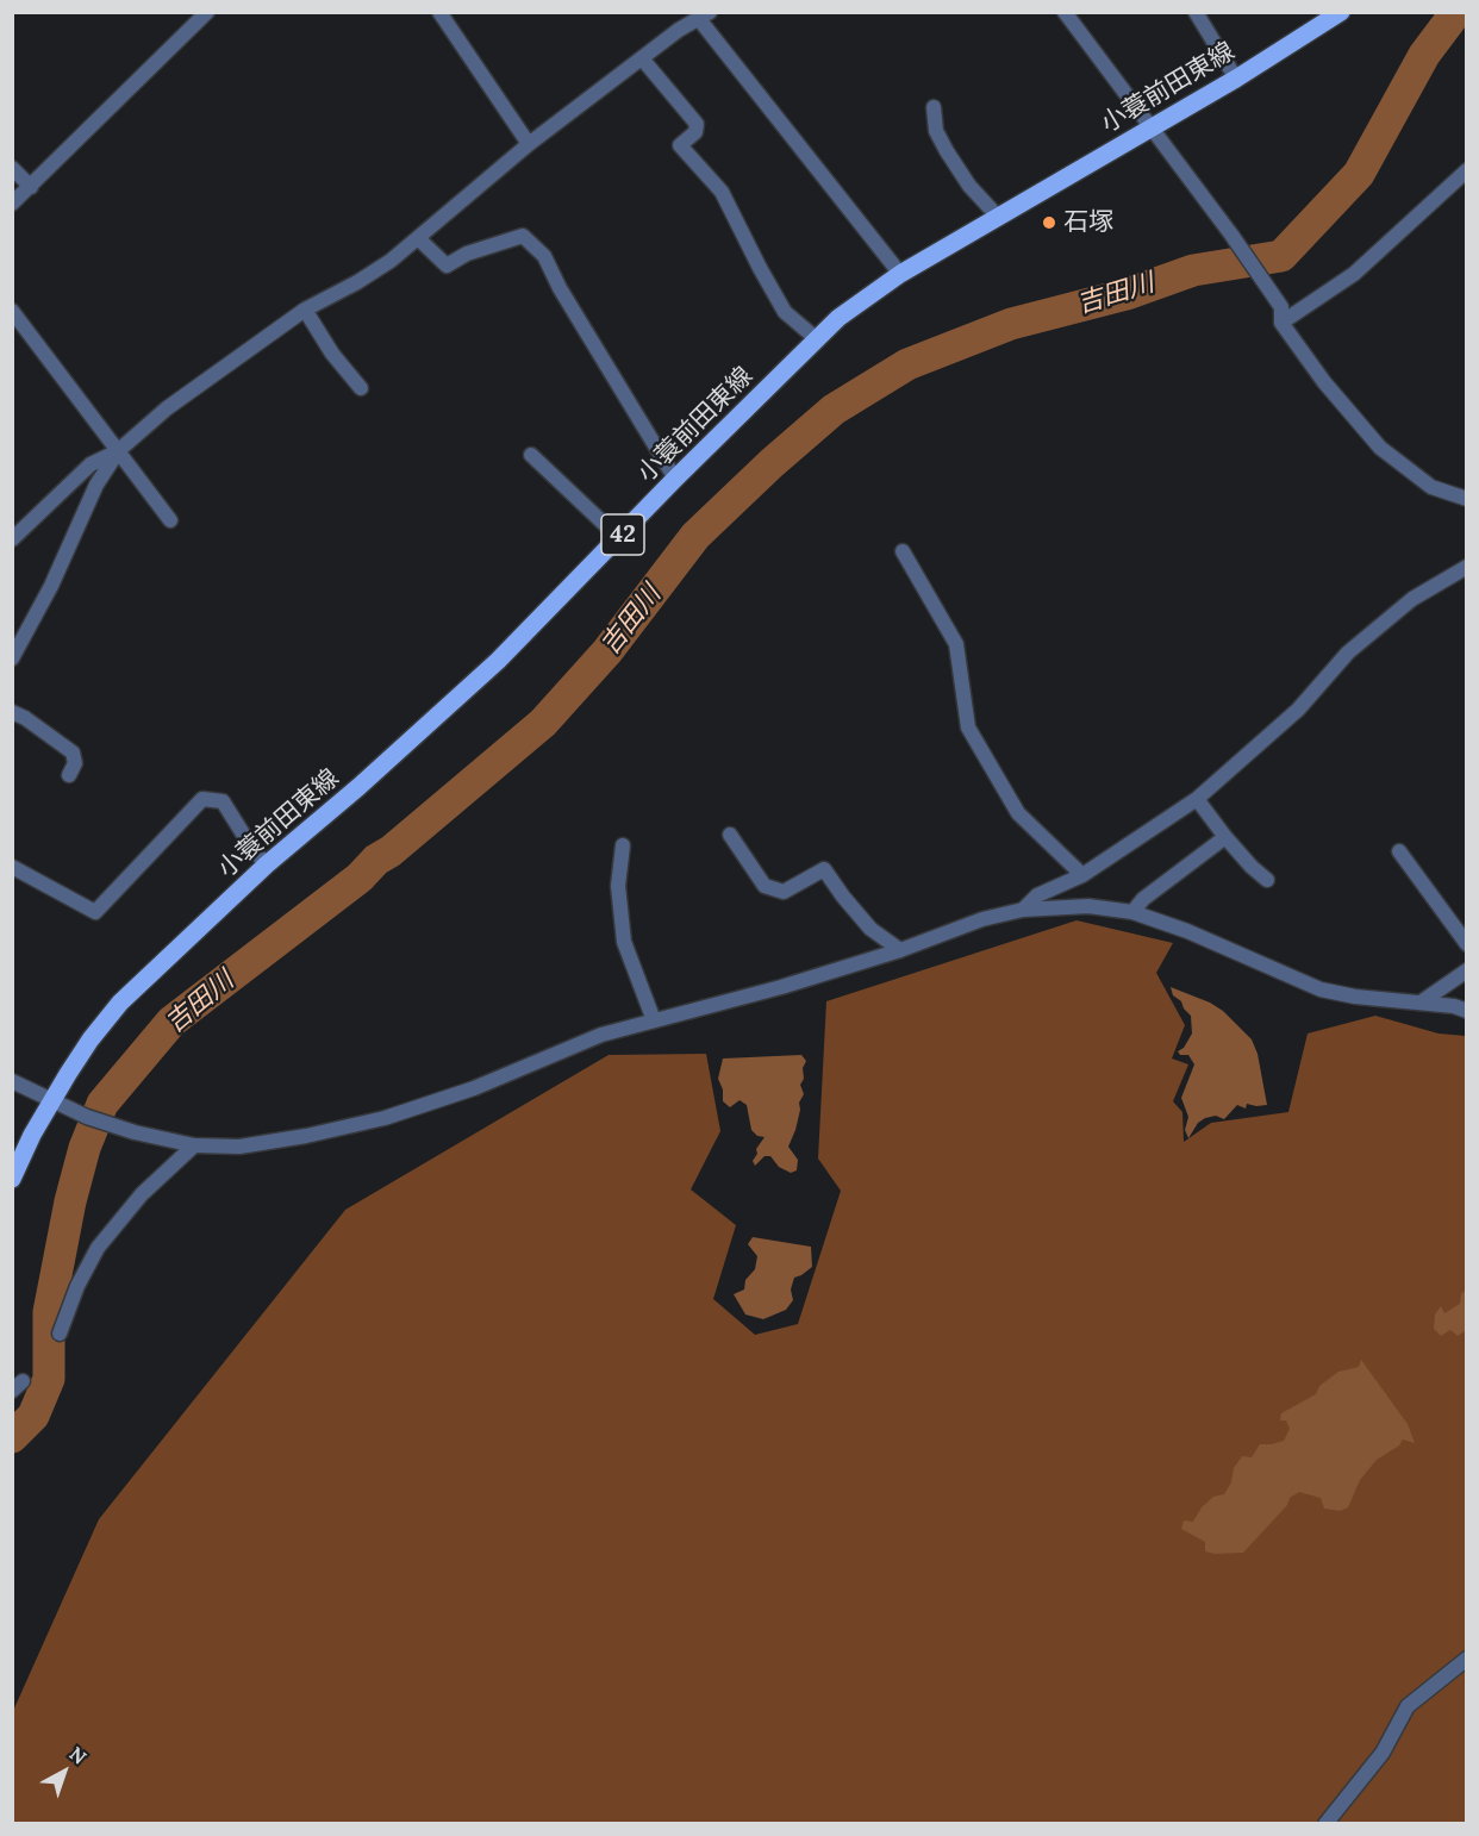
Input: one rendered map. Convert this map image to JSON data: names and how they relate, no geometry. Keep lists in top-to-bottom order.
{
  "streets": {
    "main road": ["小蓑前田東線", "42"]
  },
  "water": ["吉田川"],
  "places": ["石塚"],
  "north": "top right"
}
